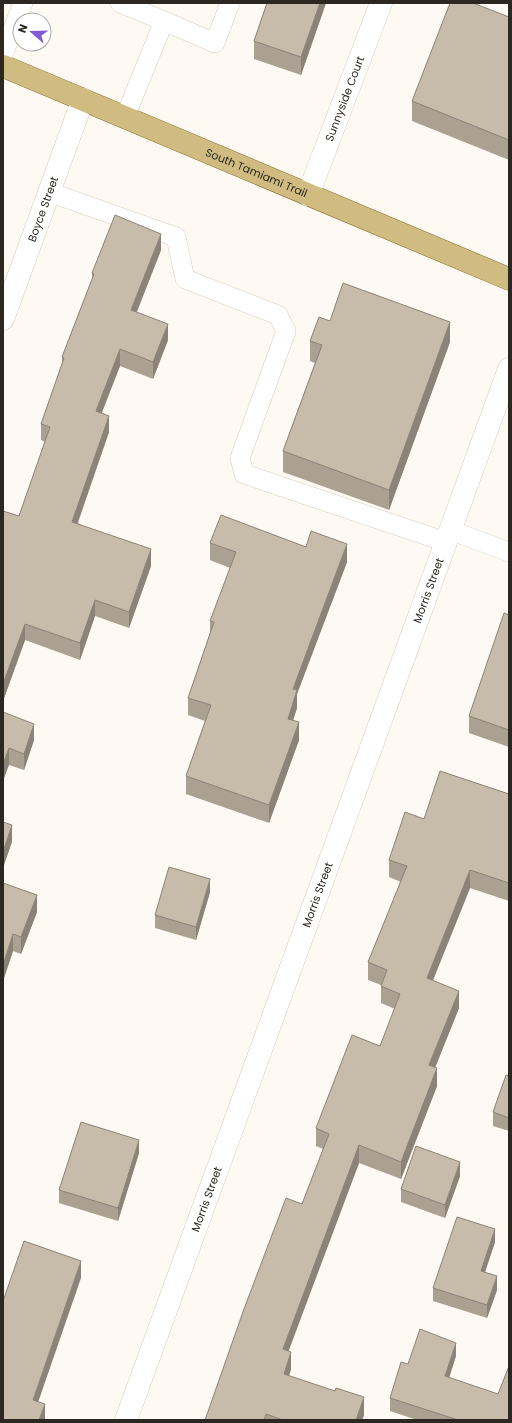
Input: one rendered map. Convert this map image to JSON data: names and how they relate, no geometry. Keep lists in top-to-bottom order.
{
  "streets": {
    "main road": ["South Tamiami Trail"],
    "street": ["Sunnyside Court", "Boyce Street", "Morris Street"]
  },
  "crossings": [
    ["Sunnyside Court", "South Tamiami Trail"],
    ["South Tamiami Trail", "Boyce Street"]
  ],
  "north": "left"
}
